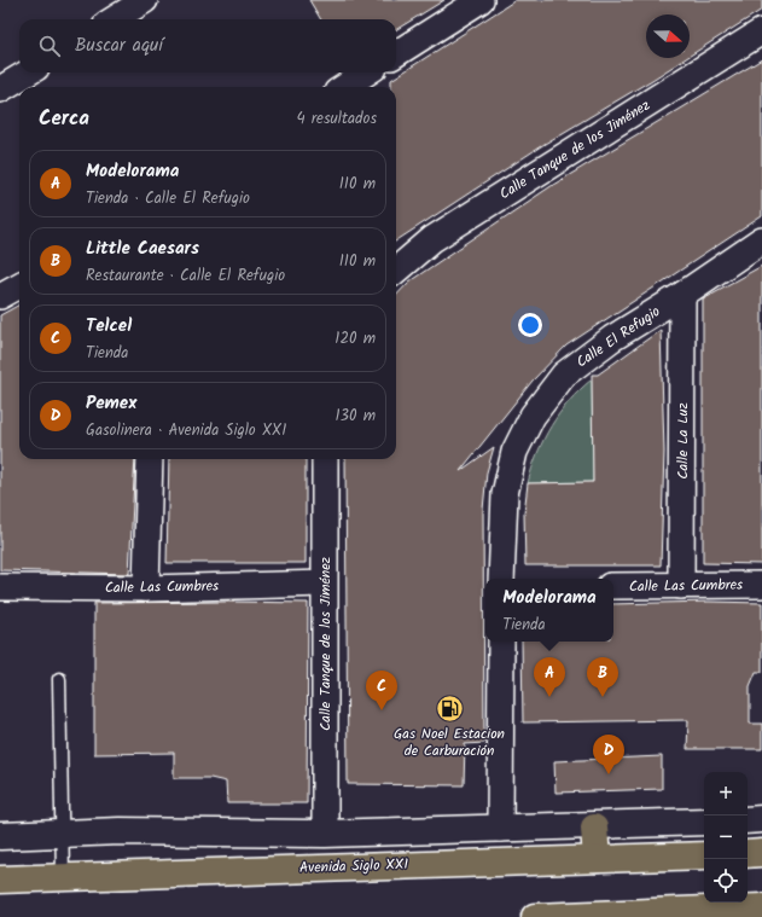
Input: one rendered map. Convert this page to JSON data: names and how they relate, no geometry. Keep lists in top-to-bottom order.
{
  "streets": {
    "highway": ["Avenida Siglo XXI"],
    "street": [
      "Calle Tanque de los Jiménez",
      "Calle El Refugio",
      "Calle La Luz",
      "Calle Las Cumbres"
    ]
  },
  "crossings": [
    ["Calle Tanque de los Jiménez", "Calle Las Cumbres"],
    ["Calle El Refugio", "Calle La Luz"],
    ["Calle La Luz", "Calle Las Cumbres"]
  ],
  "places": {
    "fuel station": ["Gas Noel Estacion de Carburación"]
  },
  "north": "right",
  "page": {
    "search": "Buscar aquí",
    "heading": ["Cerca", "4 resultados"],
    "list": [
      {
        "mark": "A",
        "name": "Modelorama",
        "note": "Tienda · Calle El Refugio",
        "value": "110 m"
      },
      {
        "mark": "B",
        "name": "Little Caesars",
        "note": "Restaurante · Calle El Refugio",
        "value": "110 m"
      },
      {
        "mark": "C",
        "name": "Telcel",
        "note": "Tienda",
        "value": "120 m"
      },
      {
        "mark": "D",
        "name": "Pemex",
        "note": "Gasolinera · Avenida Siglo XXI",
        "value": "130 m"
      }
    ],
    "popup": ["Modelorama", "Tienda"],
    "pins": [
      "A",
      "B",
      "C",
      "D"
    ],
    "map_buttons": ["+", "−"]
  }
}
